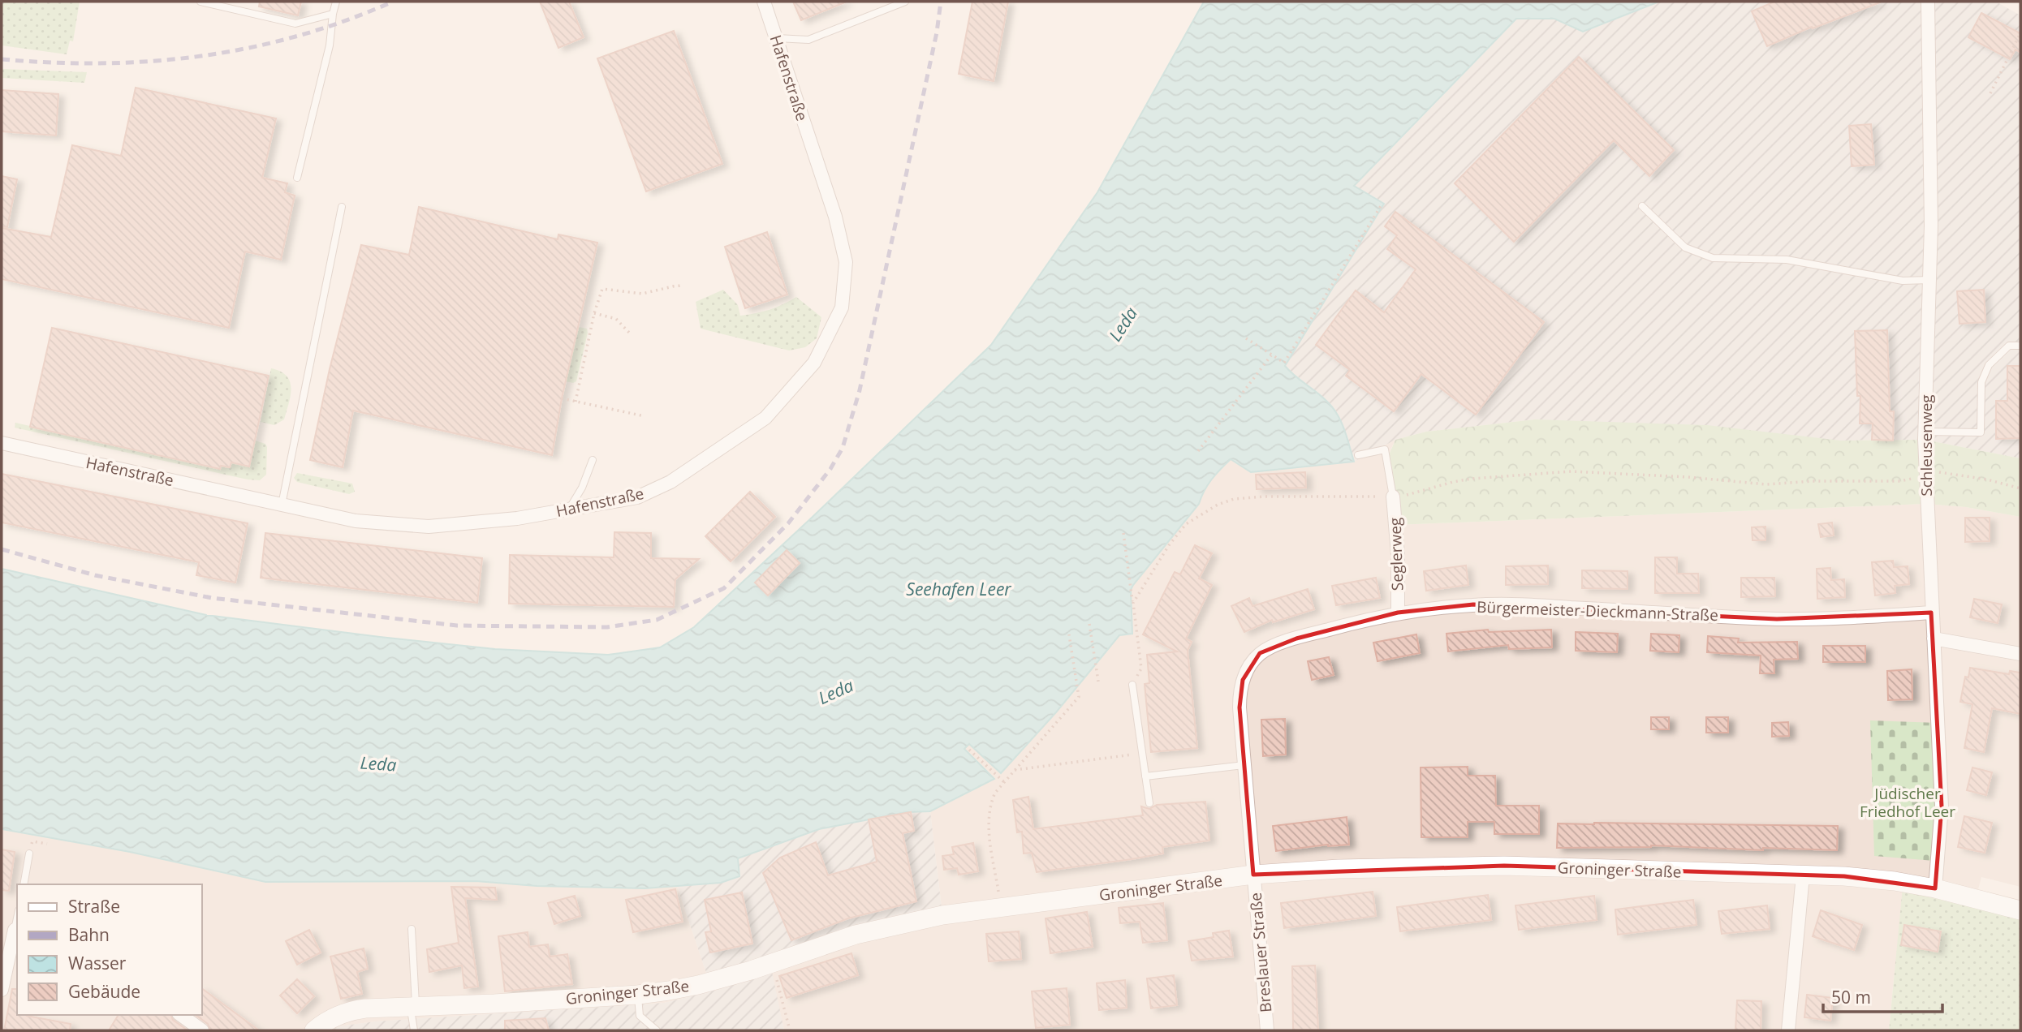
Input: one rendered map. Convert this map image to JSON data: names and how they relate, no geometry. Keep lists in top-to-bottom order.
{
  "streets": {
    "street": [
      "Hafenstraße",
      "Schleusenweg",
      "Seglerweg",
      "Bürgermeister-Dieckmann-Straße",
      "Groninger Straße",
      "Breslauer Straße"
    ]
  },
  "crossings": [
    ["Schleusenweg", "Bürgermeister-Dieckmann-Straße"],
    ["Schleusenweg", "Groninger Straße"],
    ["Seglerweg", "Bürgermeister-Dieckmann-Straße"],
    ["Bürgermeister-Dieckmann-Straße", "Groninger Straße"],
    ["Bürgermeister-Dieckmann-Straße", "Breslauer Straße"],
    ["Groninger Straße", "Breslauer Straße"]
  ],
  "water": ["Leda", "Seehafen Leer"],
  "parks": ["Jüdischer Friedhof Leer"],
  "legend": [
    "Straße",
    "Bahn",
    "Wasser",
    "Gebäude"
  ],
  "scale_bar": "50 m"
}
